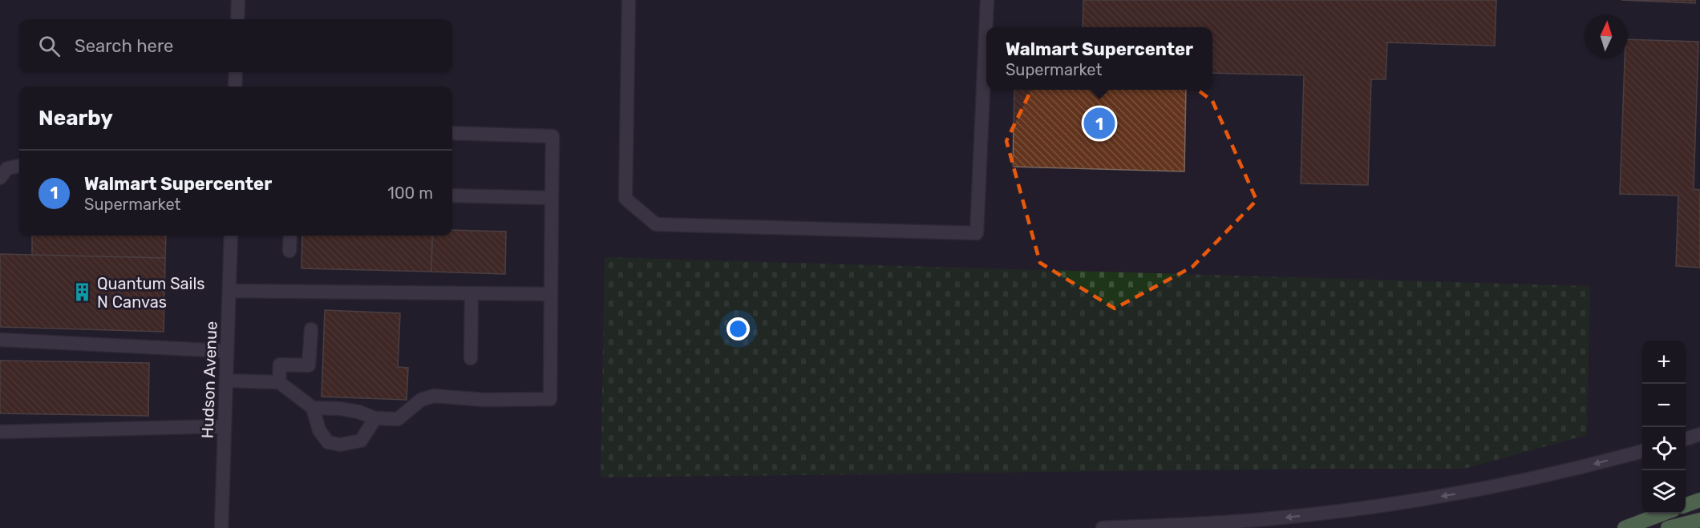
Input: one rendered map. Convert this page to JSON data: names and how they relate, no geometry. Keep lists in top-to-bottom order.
{
  "streets": {
    "main road": ["Hudson Avenue"]
  },
  "places": {
    "building": ["Quantum Sails N Canvas"]
  },
  "north": "top",
  "page": {
    "search": "Search here",
    "popup": ["Walmart Supercenter", "Supermarket"],
    "heading": "Nearby",
    "pins": "1",
    "list": [
      {
        "mark": "1",
        "name": "Walmart Supercenter",
        "note": "Supermarket",
        "value": "100 m"
      }
    ],
    "map_buttons": ["+", "−"]
  }
}
